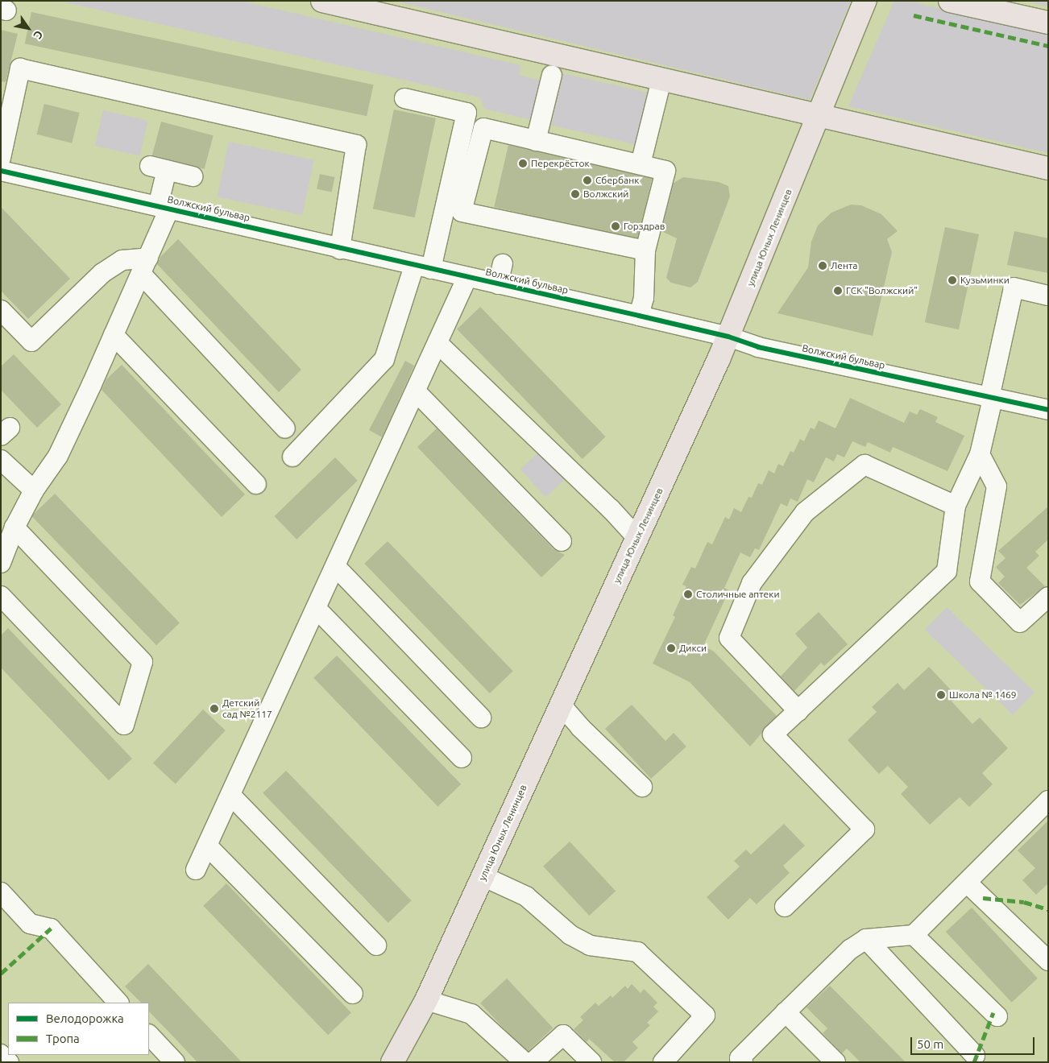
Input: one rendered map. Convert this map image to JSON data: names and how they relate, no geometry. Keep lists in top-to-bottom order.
{
  "streets": {
    "main road": ["улица Юных Ленинцев"],
    "street": ["Волжский бульвар"]
  },
  "crossings": [
    ["Волжский бульвар", "улица Юных Ленинцев"]
  ],
  "places": [
    "Перекрёсток",
    "Сбербанк",
    "Волжский",
    "Горздрав",
    "Лента",
    "Кузьминки",
    "ГСК \"Волжский\"",
    "Столичные аптеки",
    "Дикси",
    "Школа № 1469",
    "Детский сад №2117"
  ],
  "legend": ["Велодорожка", "Тропа"],
  "scale_bar": "50 m",
  "north": "bottom right"
}
